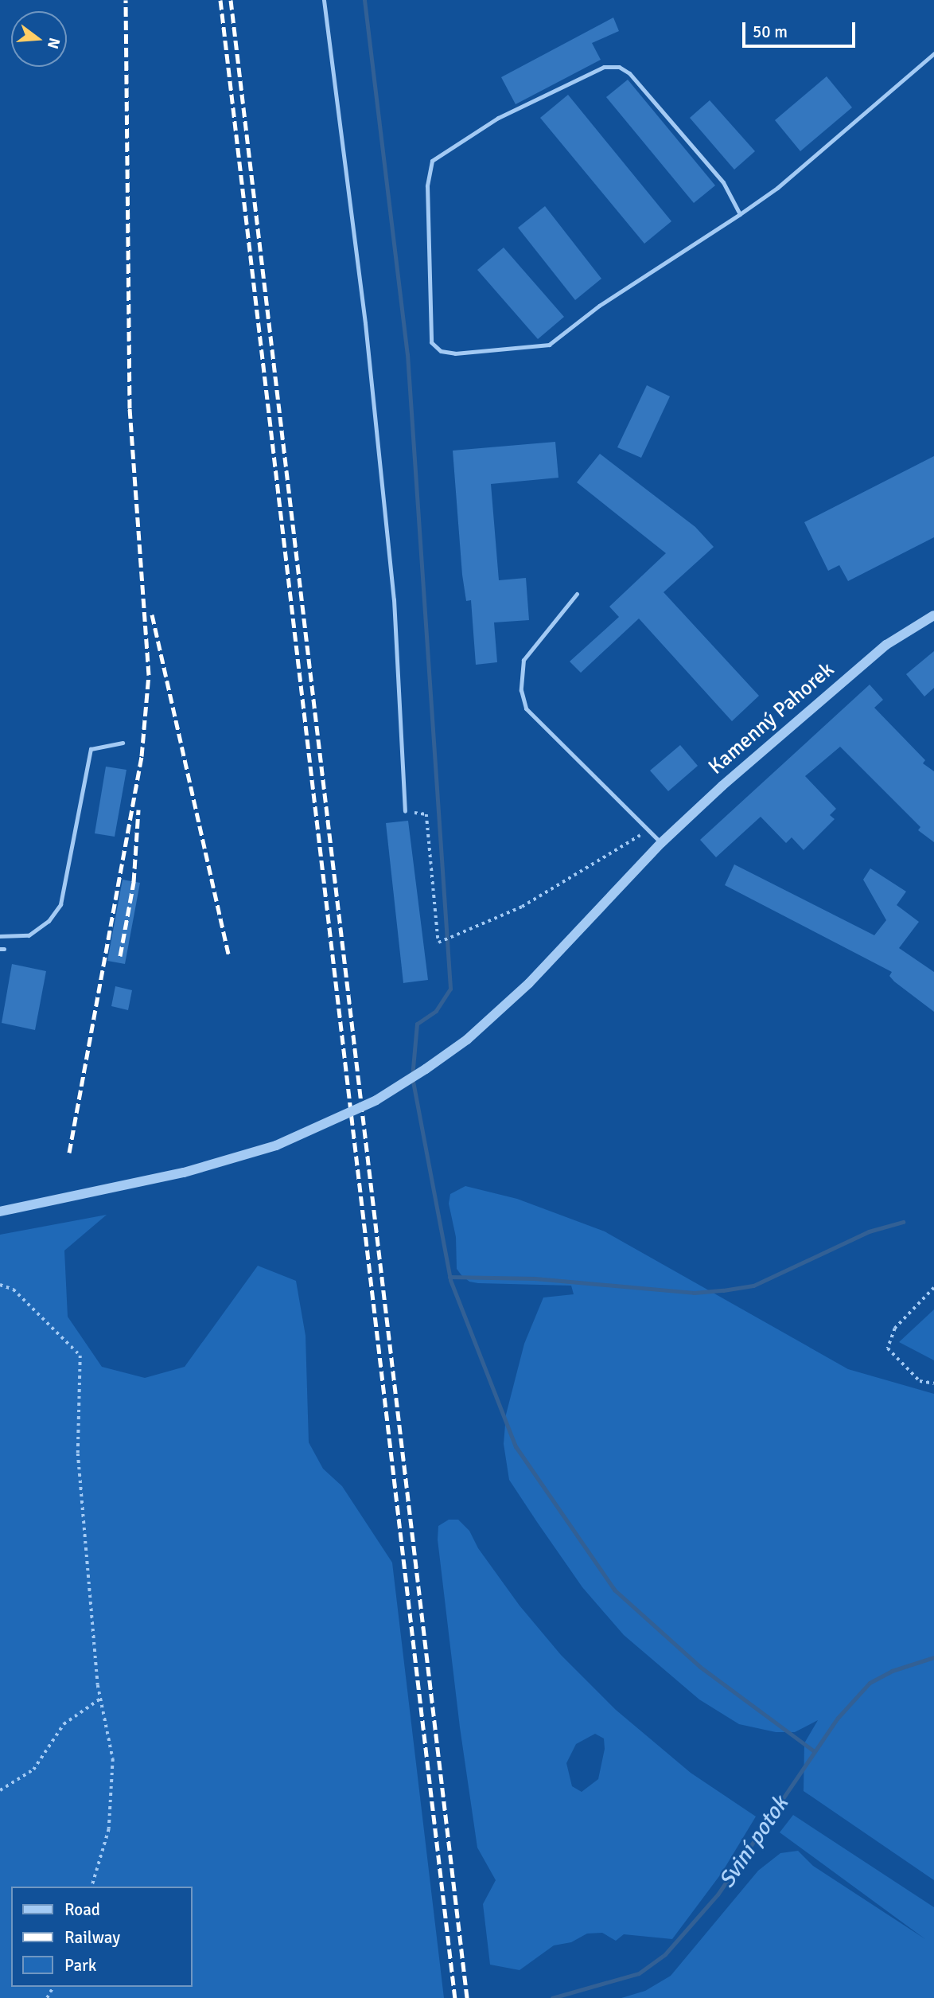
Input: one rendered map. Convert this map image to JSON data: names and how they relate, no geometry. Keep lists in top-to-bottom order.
{
  "streets": {
    "street": ["Kamenný Pahorek"]
  },
  "water": ["Sviní potok"],
  "legend": ["Road", "Railway", "Park"],
  "scale_bar": "50 m",
  "north": "right"
}
